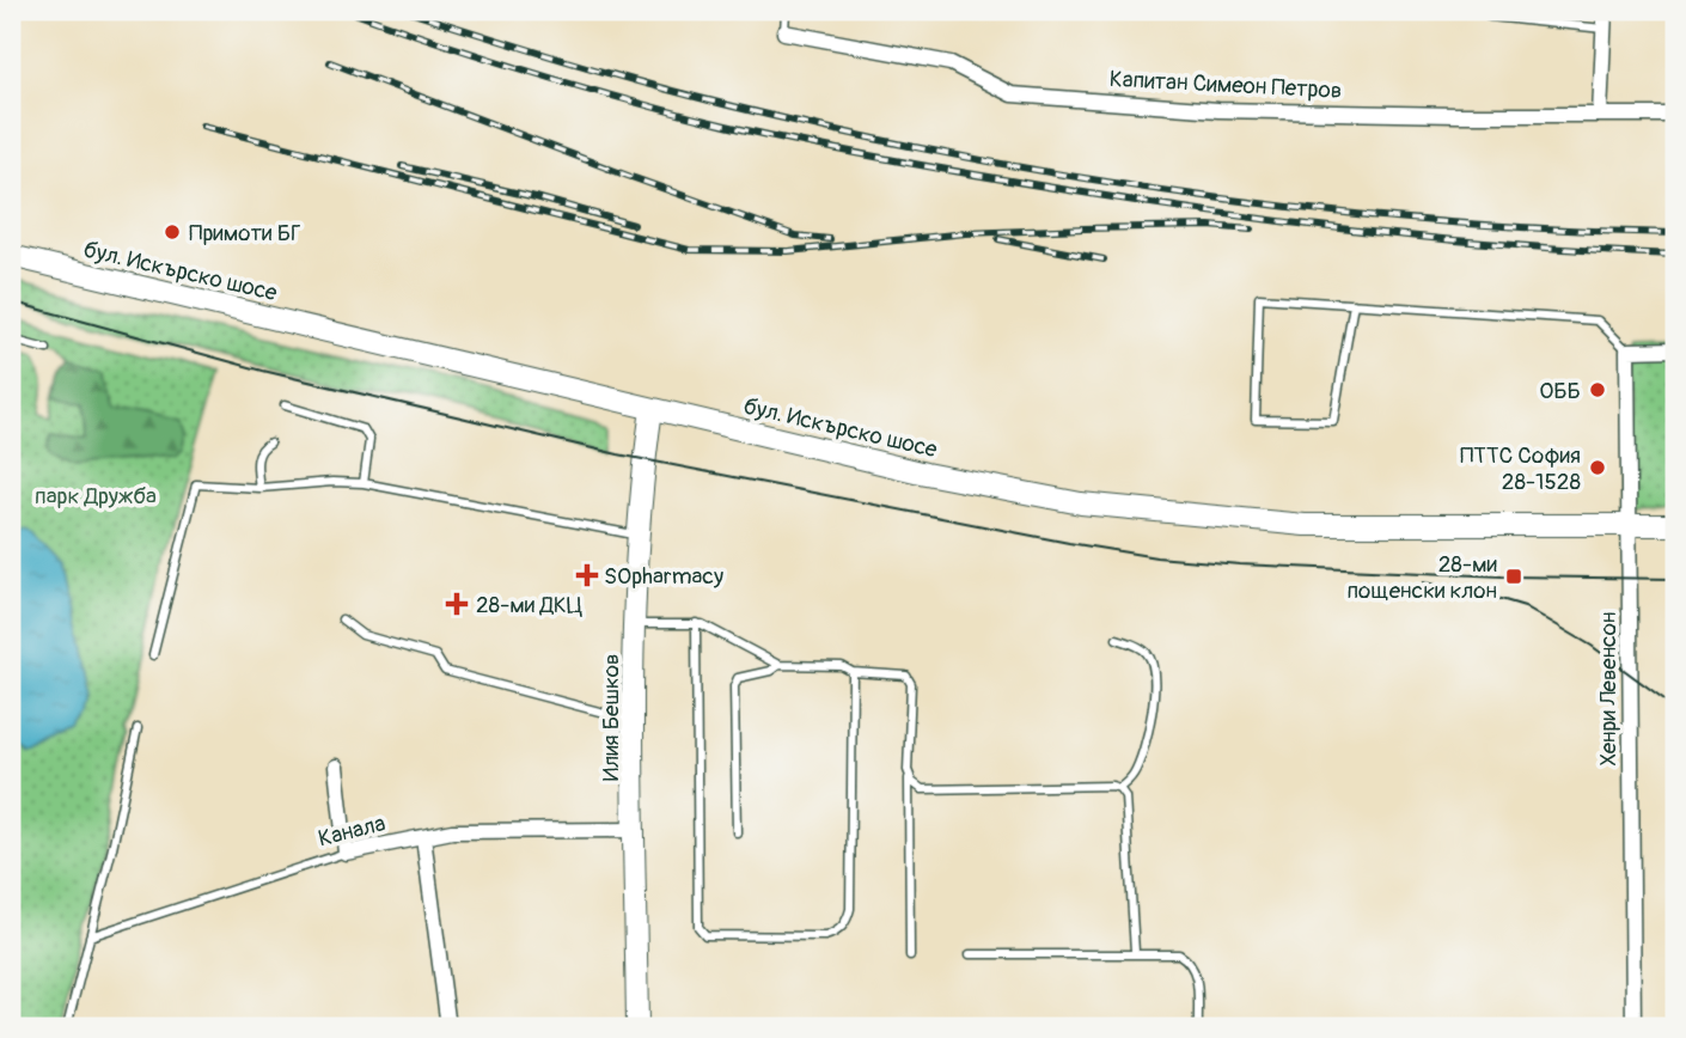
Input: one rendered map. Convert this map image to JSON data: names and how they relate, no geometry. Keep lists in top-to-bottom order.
{
  "streets": {
    "main road": ["бул. Искърско шосе", "Илия Бешков"],
    "street": ["Капитан Симеон Петров", "Хенри Левенсон", "Канала"]
  },
  "crossings": [
    ["бул. Искърско шосе", "Хенри Левенсон"],
    ["бул. Искърско шосе", "Илия Бешков"],
    ["Илия Бешков", "Канала"]
  ],
  "parks": ["парк Дружба"],
  "places": {
    "other": ["Примоти БГ", "ОББ", "ПТТС София 28-1528"],
    "health": ["SOpharmacy", "28-ми ДКЦ"],
    "transit": ["28-ми пощенски клон"]
  }
}
